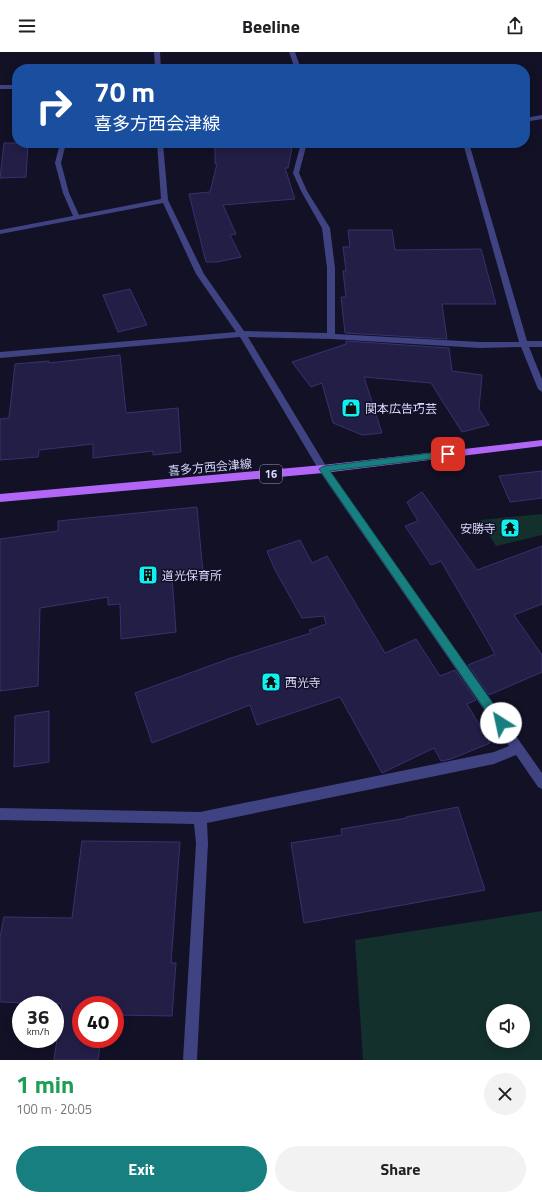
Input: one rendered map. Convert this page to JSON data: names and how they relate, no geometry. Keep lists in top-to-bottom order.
{
  "streets": {
    "main road": ["喜多方西会津線", "16"]
  },
  "places": {
    "shop": ["関本広告巧芸"],
    "temple": ["安勝寺", "西光寺"],
    "building": ["道光保育所"]
  },
  "page": {
    "header": "Beeline",
    "turn": ["70 m", "喜多方西会津線"],
    "speed": "36 km/h",
    "limit": "40",
    "heading": ["1 min", "100 m · 20:05"],
    "buttons": ["Exit", "Share"]
  }
}
